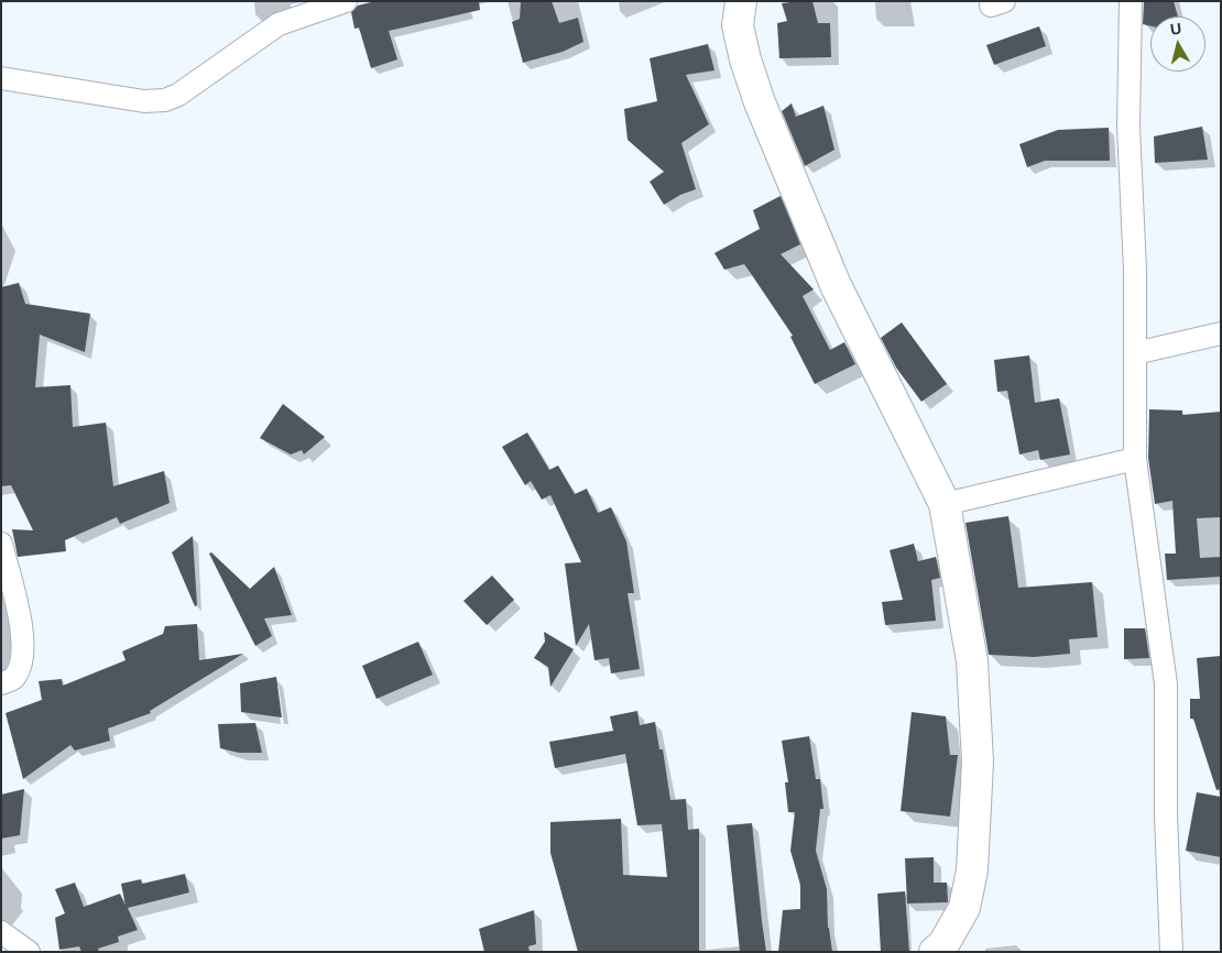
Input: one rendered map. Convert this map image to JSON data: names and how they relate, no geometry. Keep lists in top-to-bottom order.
{
  "north": "top"
}
